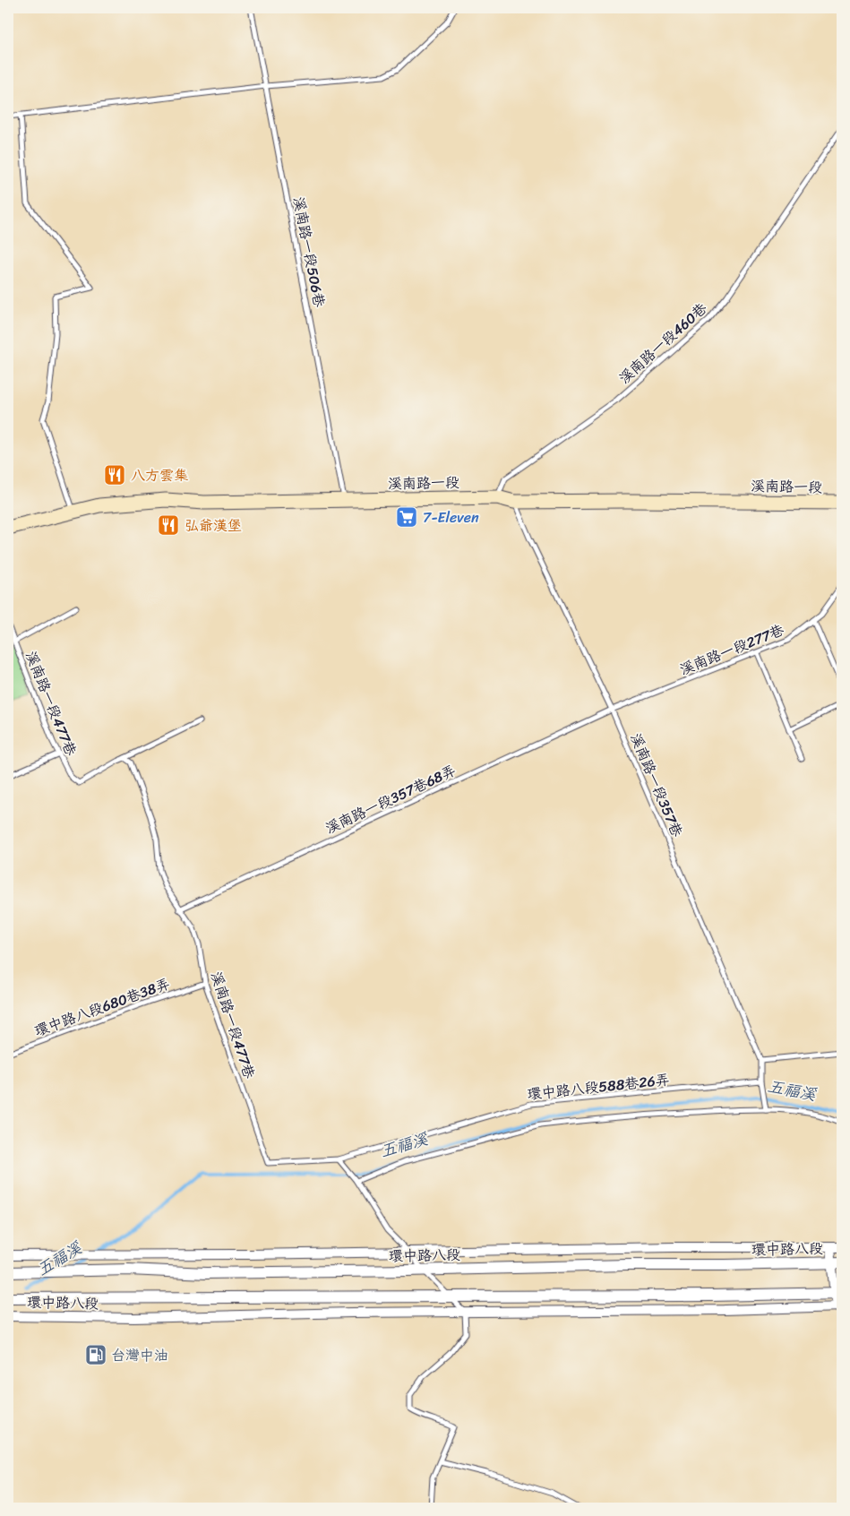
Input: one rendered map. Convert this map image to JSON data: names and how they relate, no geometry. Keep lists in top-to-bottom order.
{
  "streets": {
    "main road": ["溪南路一段"],
    "street": ["環中路八段"],
    "lane": [
      "溪南路一段506巷",
      "溪南路一段460巷",
      "溪南路一段277巷",
      "溪南路一段477巷",
      "溪南路一段357巷",
      "溪南路一段357巷68弄",
      "環中路八段680巷38弄",
      "環中路八段588巷26弄"
    ]
  },
  "crossings": [
    ["溪南路一段506巷", "溪南路一段"],
    ["溪南路一段460巷", "溪南路一段"],
    ["溪南路一段", "溪南路一段357巷"],
    ["溪南路一段277巷", "溪南路一段357巷"],
    ["溪南路一段277巷", "溪南路一段357巷68弄"],
    ["溪南路一段477巷", "溪南路一段357巷68弄"],
    ["溪南路一段477巷", "環中路八段680巷38弄"],
    ["溪南路一段477巷", "環中路八段588巷26弄"],
    ["溪南路一段357巷", "溪南路一段357巷68弄"],
    ["溪南路一段357巷", "環中路八段588巷26弄"]
  ],
  "water": ["五福溪"],
  "places": {
    "restaurant": ["八方雲集", "弘爺漢堡"],
    "supermarket": ["7-Eleven"],
    "fuel station": ["台灣中油"]
  }
}
